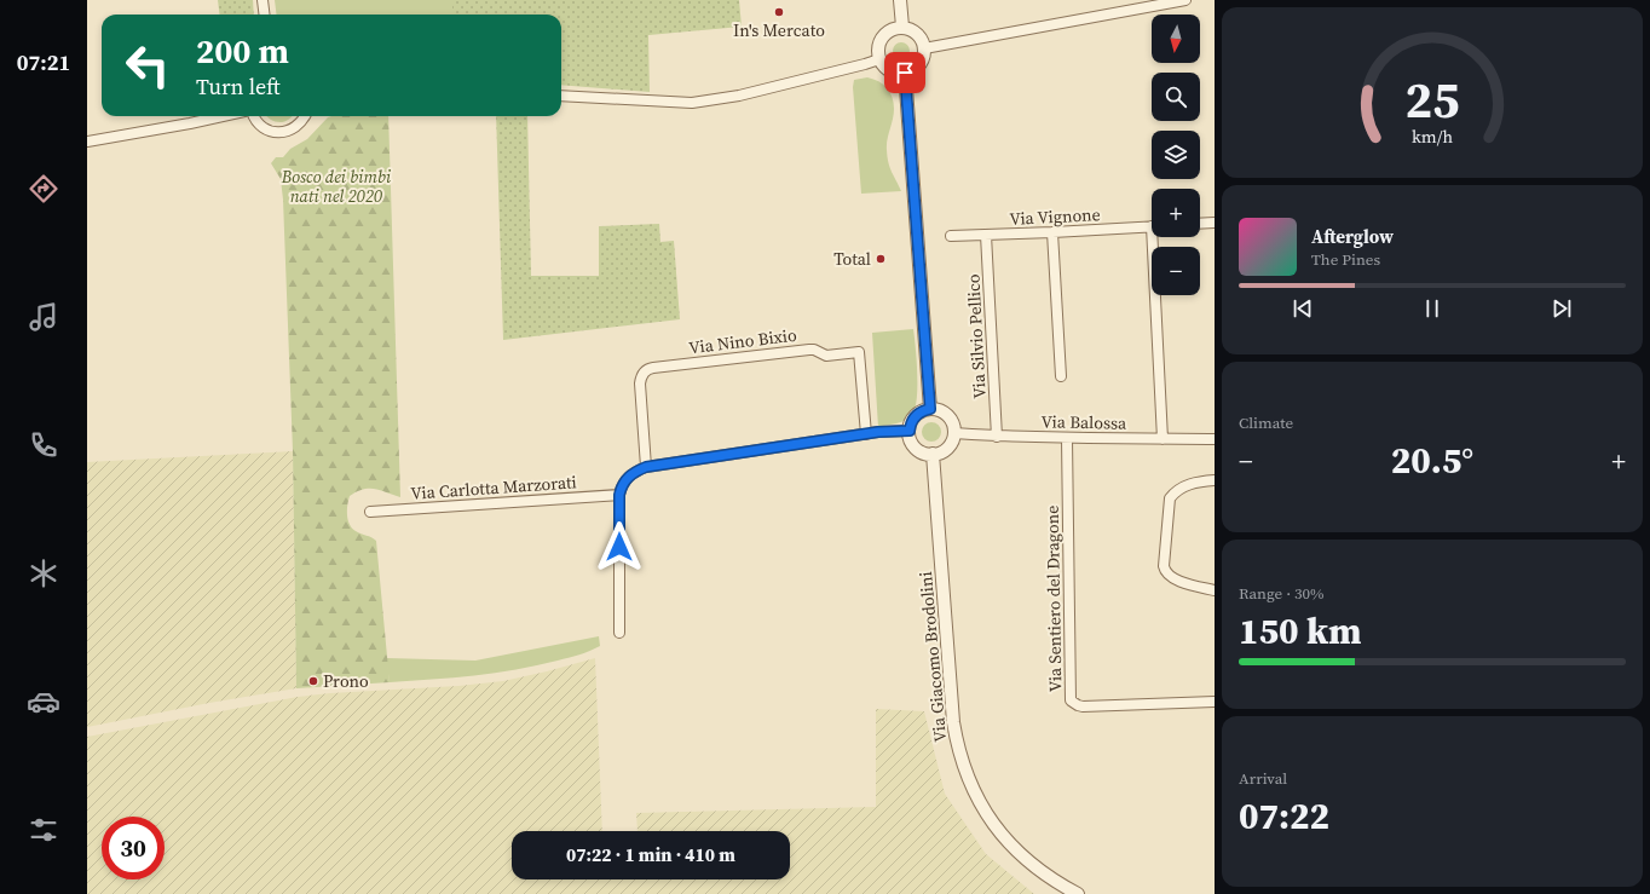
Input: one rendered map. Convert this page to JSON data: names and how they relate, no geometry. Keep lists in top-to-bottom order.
{
  "streets": {
    "street": [
      "Via Vignone",
      "Via Silvio Pellico",
      "Via Nino Bixio",
      "Via Balossa",
      "Via Carlotta Marzorati",
      "Via Sentiero del Dragone",
      "Via Giacomo Brodolini"
    ]
  },
  "crossings": [
    ["Via Vignone", "Via Silvio Pellico"],
    ["Via Silvio Pellico", "Via Balossa"],
    ["Via Balossa", "Via Sentiero del Dragone"],
    ["Via Balossa", "Via Giacomo Brodolini"]
  ],
  "parks": ["Bosco dei bimbi nati nel 2020"],
  "places": ["In's Mercato", "Total", "Prono"],
  "north": "bottom",
  "page": {
    "tabs": "07:21",
    "map_buttons": ["+", "−"],
    "turn": ["200 m", "Turn left"],
    "song": ["Afterglow", "The Pines"],
    "tile": [
      "Climate",
      ["Range · 30%", "150 km"],
      ["Arrival", "07:22"]
    ],
    "heat": ["−", "20.5°", "+"],
    "limit": "30",
    "trip": "07:22 · 1 min · 410 m",
    "gauge": ["25", "km/h"]
  }
}
